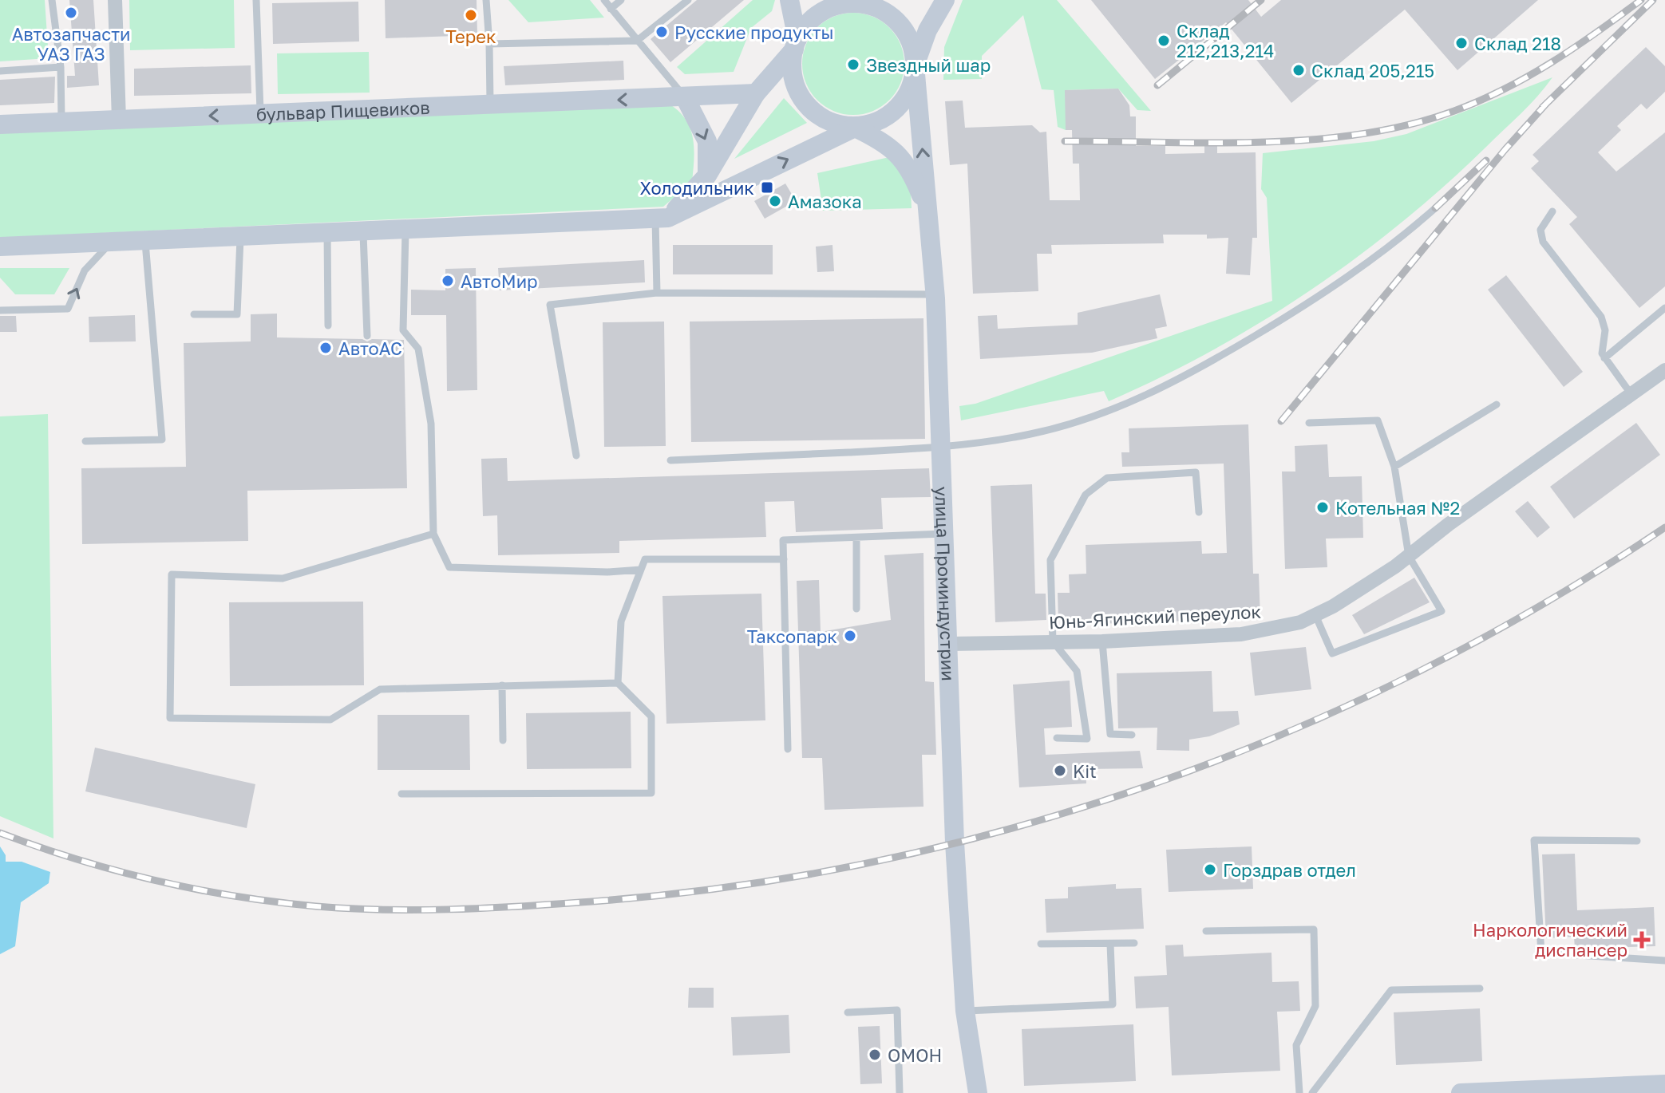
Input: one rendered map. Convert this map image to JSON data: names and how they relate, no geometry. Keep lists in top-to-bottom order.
{
  "streets": {
    "main road": ["бульвар Пищевиков", "улица Проминдустрии"],
    "street": ["Юнь-Ягинский переулок"]
  },
  "crossings": [
    ["улица Проминдустрии", "Юнь-Ягинский переулок"]
  ],
  "places": {
    "other": [
      "Автозапчасти УАЗ ГАЗ",
      "Терек",
      "Русские продукты",
      "Склад 212,213,214",
      "Склад 218",
      "Звездный шар",
      "Склад 205,215",
      "Амазока",
      "АвтоМир",
      "АвтоАС",
      "Котельная №2",
      "Таксопарк",
      "Kit",
      "Горздрав отдел",
      "ОМОН"
    ],
    "transit": ["Холодильник"],
    "health": ["Наркологический диспансер"]
  }
}
